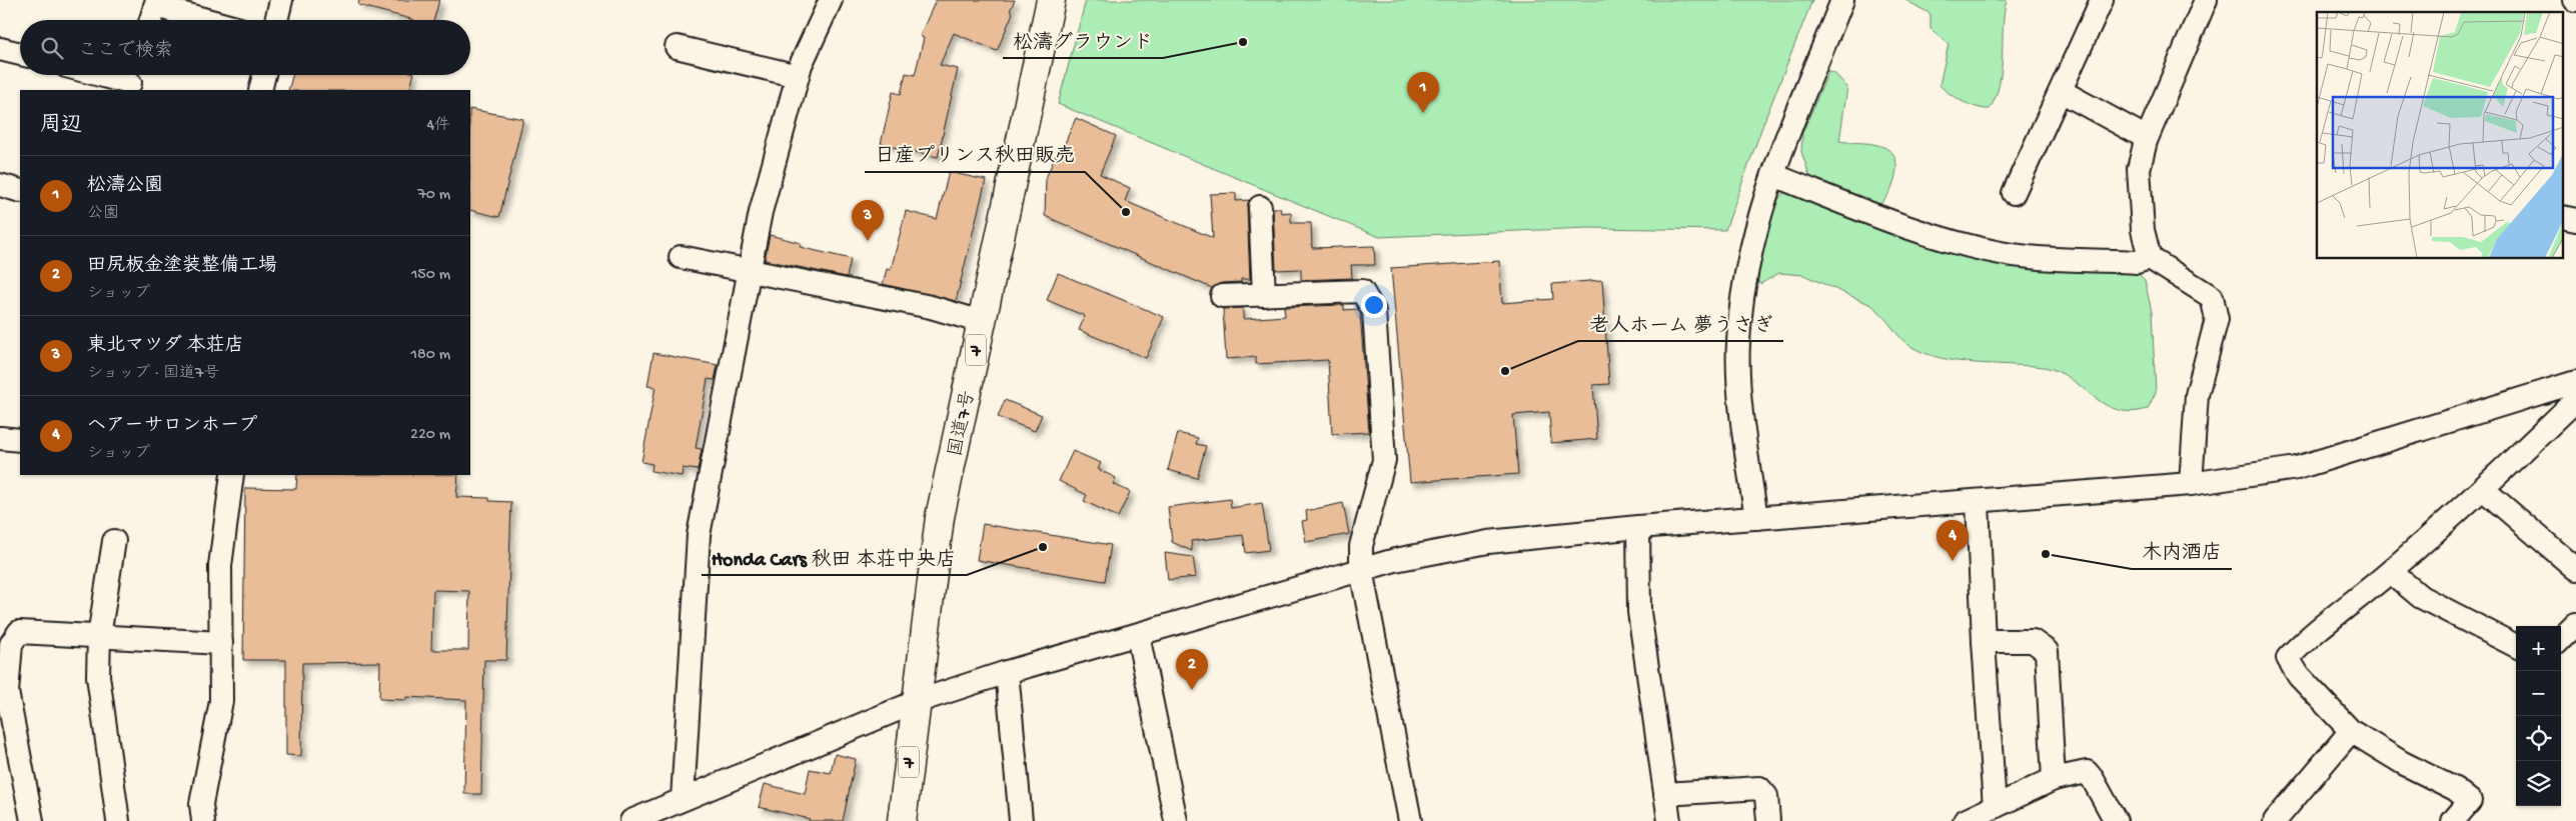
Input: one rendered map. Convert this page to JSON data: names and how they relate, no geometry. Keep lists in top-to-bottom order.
{
  "streets": {
    "highway": ["7", "国道7号"]
  },
  "places": [
    "松濤グラウンド",
    "日産プリンス秋田販売",
    "老人ホーム 夢うさぎ",
    "Honda Cars 秋田 本荘中央店",
    "木内酒店"
  ],
  "page": {
    "search": "ここで検索",
    "pins": [
      "1",
      "3",
      "4",
      "2"
    ],
    "heading": ["周辺", "4件"],
    "list": [
      {
        "mark": "1",
        "name": "松濤公園",
        "note": "公園",
        "value": "70 m"
      },
      {
        "mark": "2",
        "name": "田尻板金塗装整備工場",
        "note": "ショップ",
        "value": "150 m"
      },
      {
        "mark": "3",
        "name": "東北マツダ 本荘店",
        "note": "ショップ · 国道7号",
        "value": "180 m"
      },
      {
        "mark": "4",
        "name": "ヘアーサロンホープ",
        "note": "ショップ",
        "value": "220 m"
      }
    ],
    "map_buttons": ["+", "−"]
  }
}
